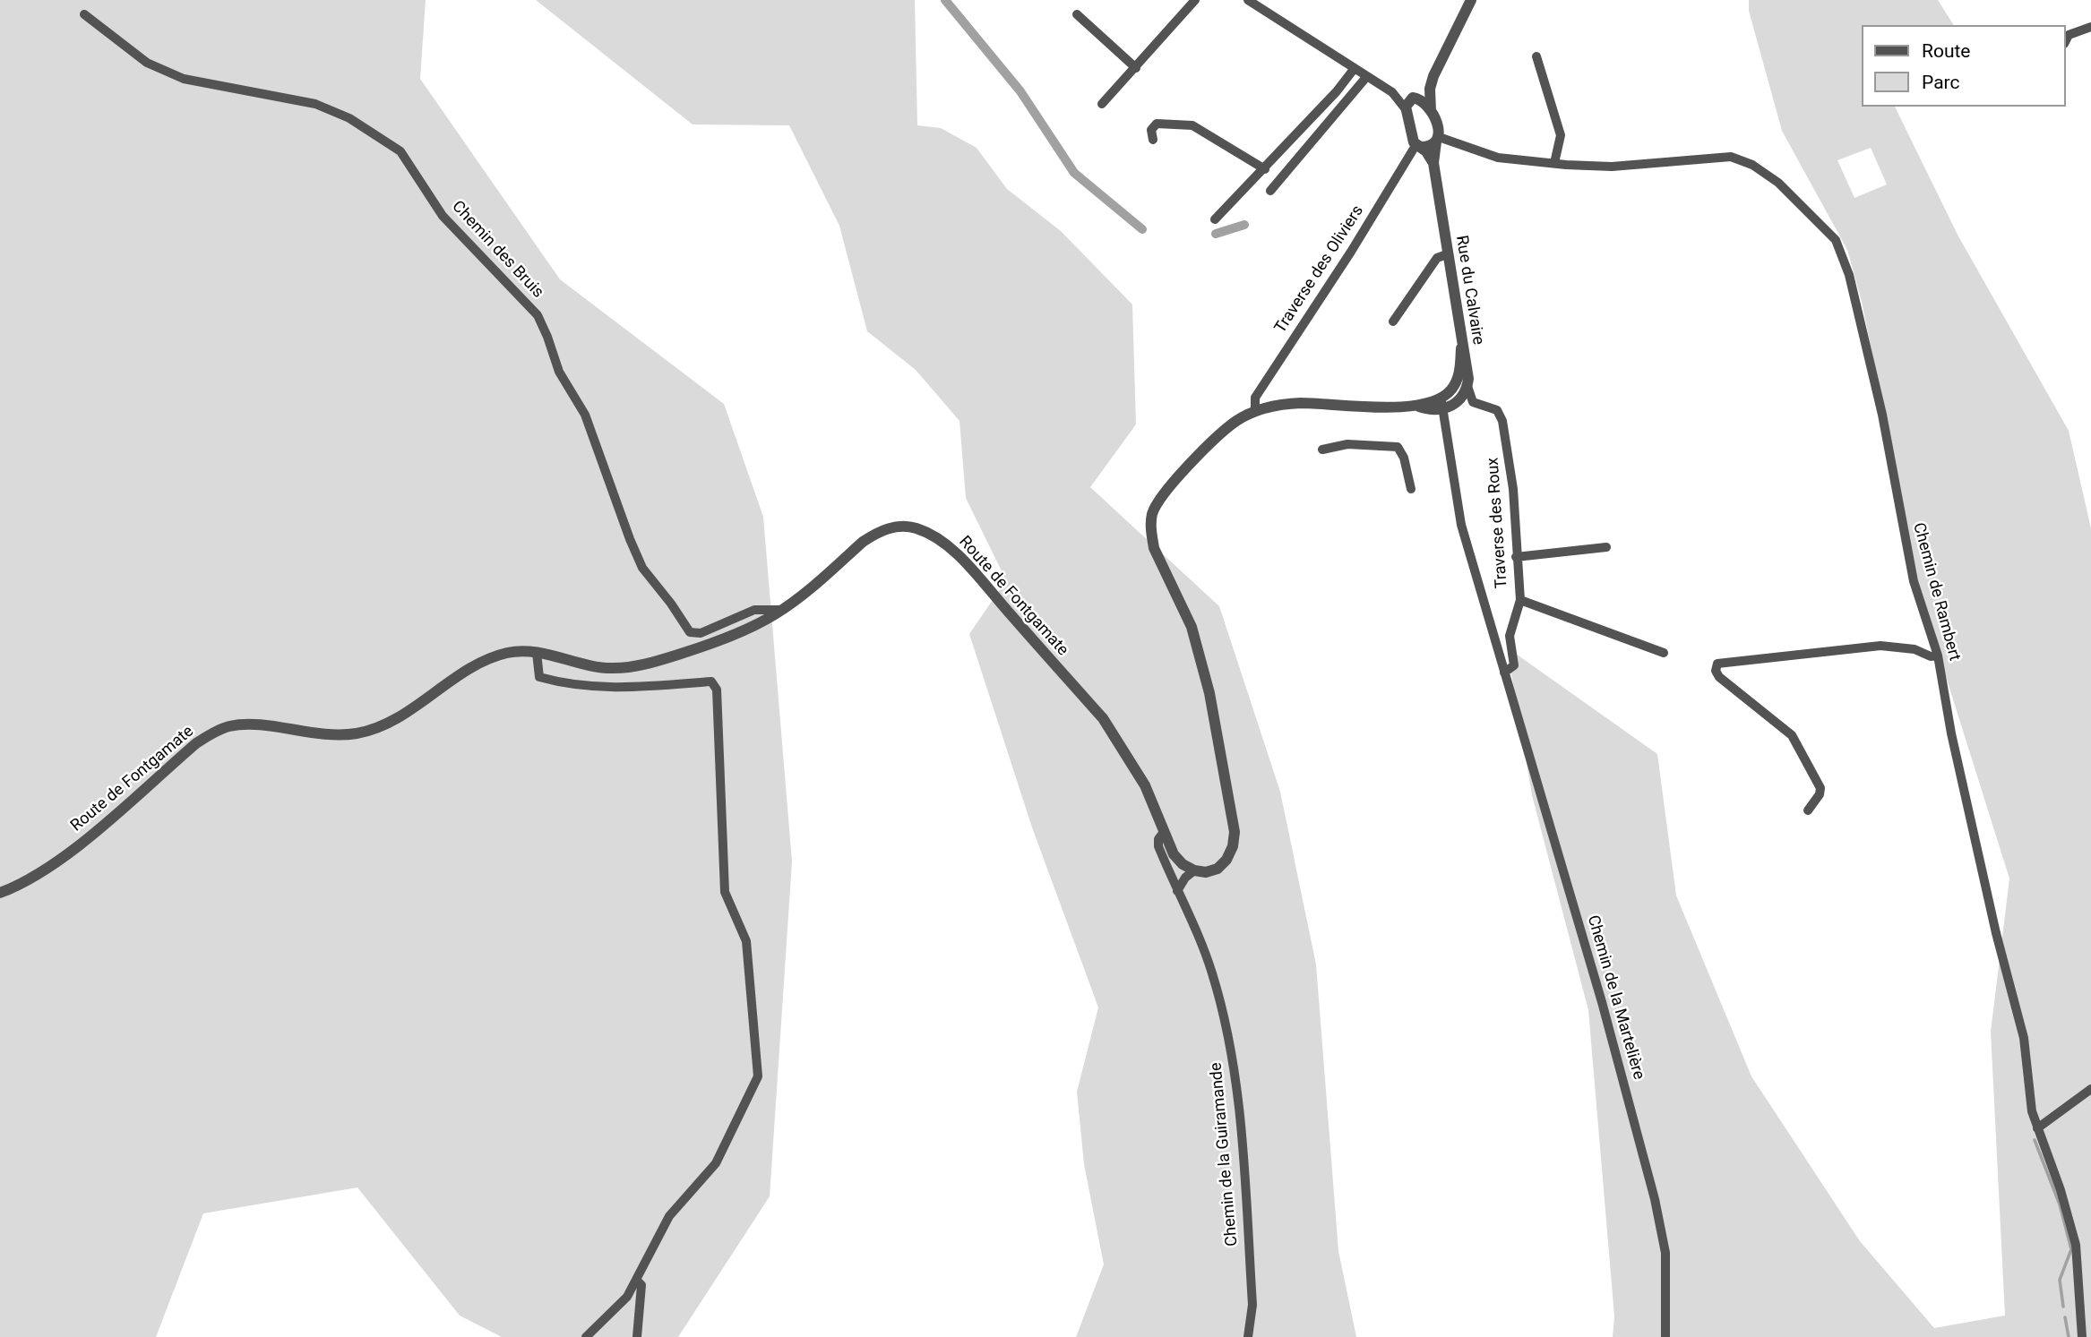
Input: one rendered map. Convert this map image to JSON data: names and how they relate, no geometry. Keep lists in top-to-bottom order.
{
  "streets": {
    "street": [
      "Chemin des Bruis",
      "Traverse des Oliviers",
      "Rue du Calvaire",
      "Traverse des Roux",
      "Chemin de Rambert",
      "Route de Fontgamate",
      "Chemin de la Martelière",
      "Chemin de la Guiramande"
    ]
  },
  "crossings": [
    ["Chemin des Bruis", "Route de Fontgamate"],
    ["Traverse des Oliviers", "Rue du Calvaire"],
    ["Rue du Calvaire", "Traverse des Roux"],
    ["Rue du Calvaire", "Chemin de Rambert"],
    ["Traverse des Roux", "Chemin de la Martelière"],
    ["Route de Fontgamate", "Chemin de la Guiramande"]
  ],
  "legend": ["Route", "Parc"]
}
